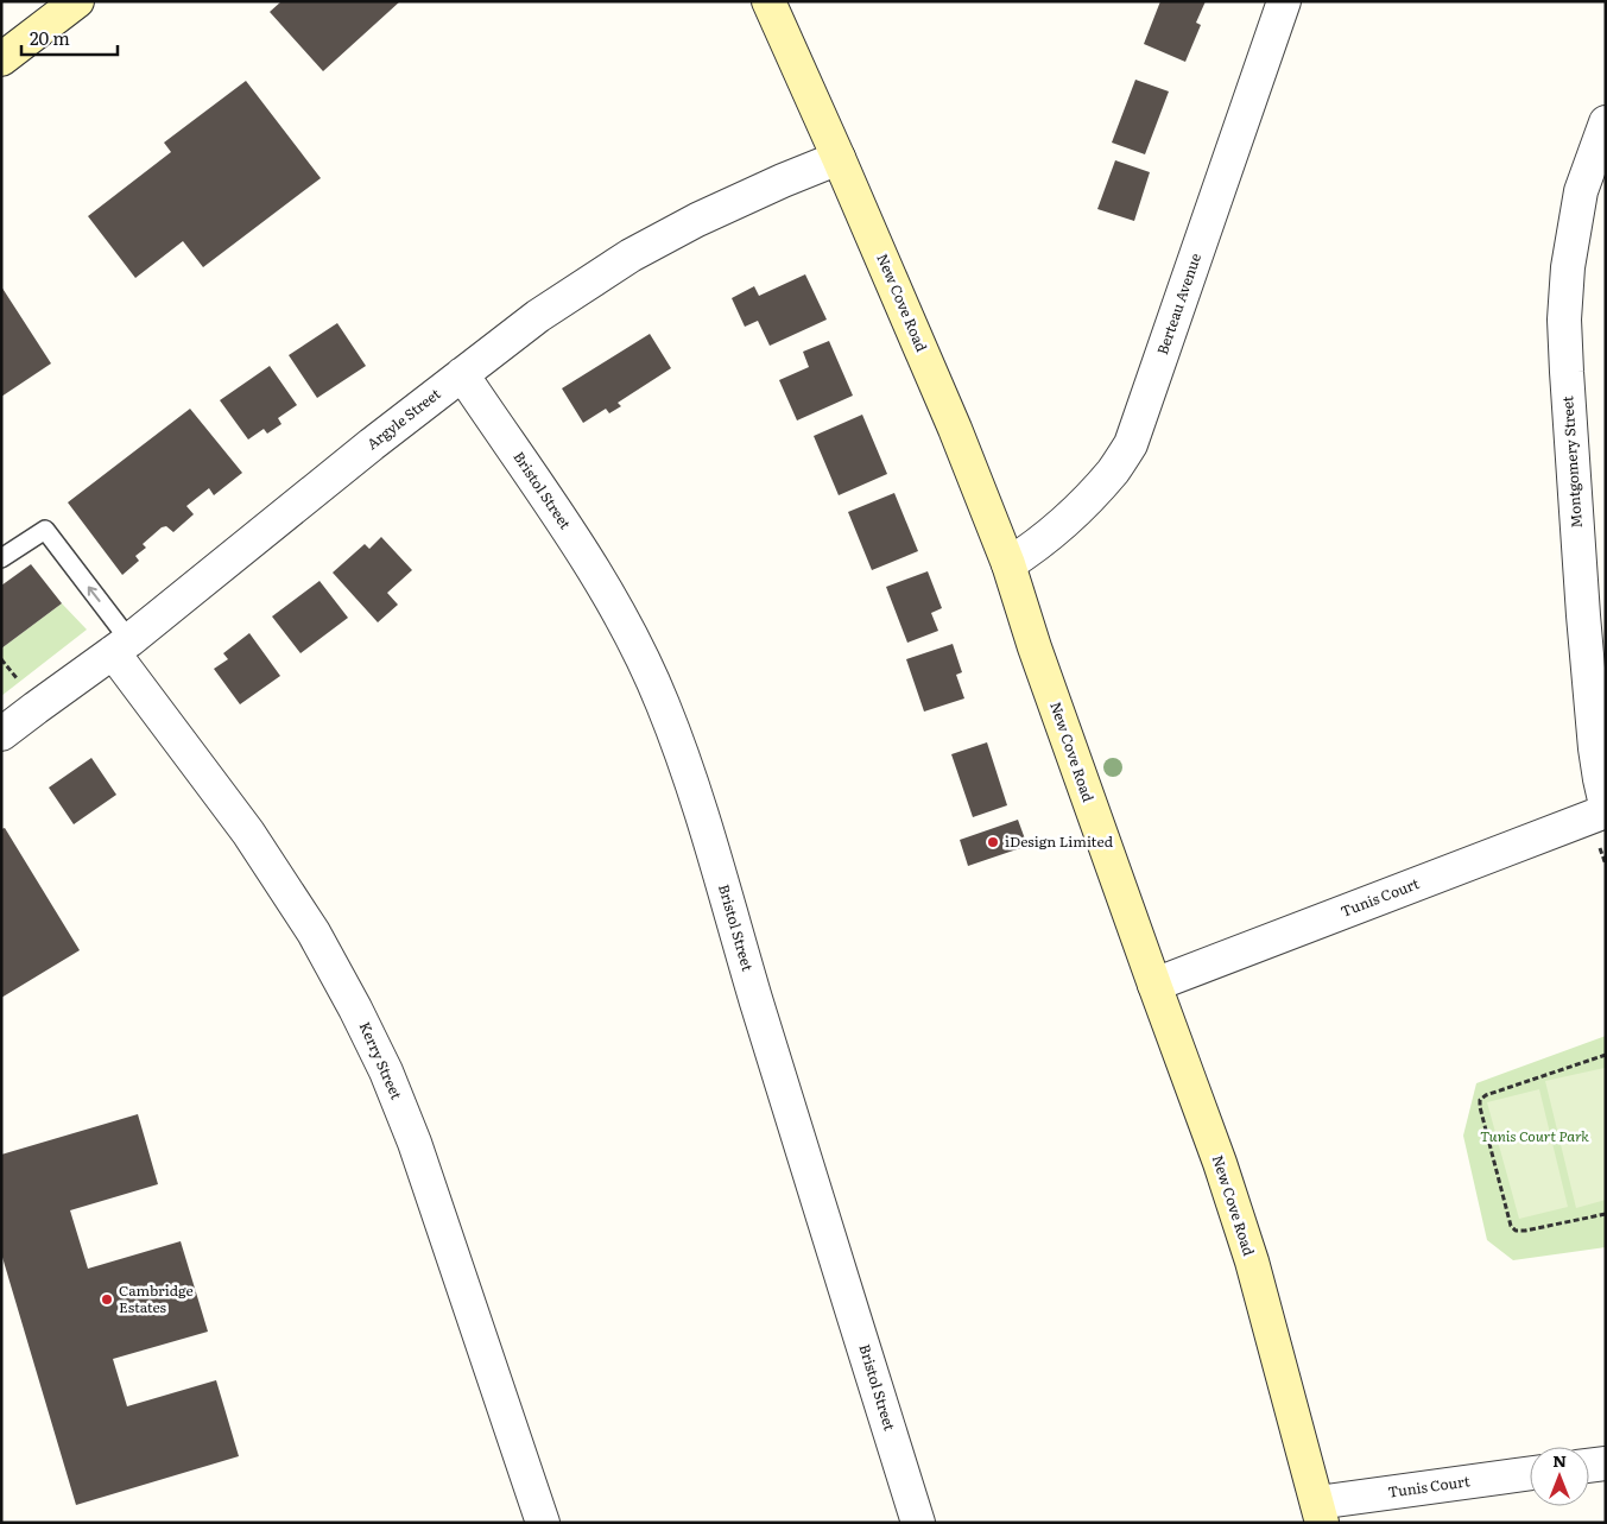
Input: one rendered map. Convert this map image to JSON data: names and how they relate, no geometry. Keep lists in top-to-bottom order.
{
  "streets": {
    "street": [
      "New Cove Road",
      "Berteau Avenue",
      "Argyle Street",
      "Montgomery Street",
      "Bristol Street",
      "Tunis Court",
      "Kerry Street"
    ]
  },
  "crossings": [
    ["New Cove Road", "Berteau Avenue"],
    ["New Cove Road", "Argyle Street"],
    ["New Cove Road", "Tunis Court"],
    ["Argyle Street", "Bristol Street"],
    ["Argyle Street", "Kerry Street"]
  ],
  "parks": ["Tunis Court Park"],
  "places": ["iDesign Limited", "Cambridge Estates"],
  "scale_bar": "20 m",
  "north": "top"
}
